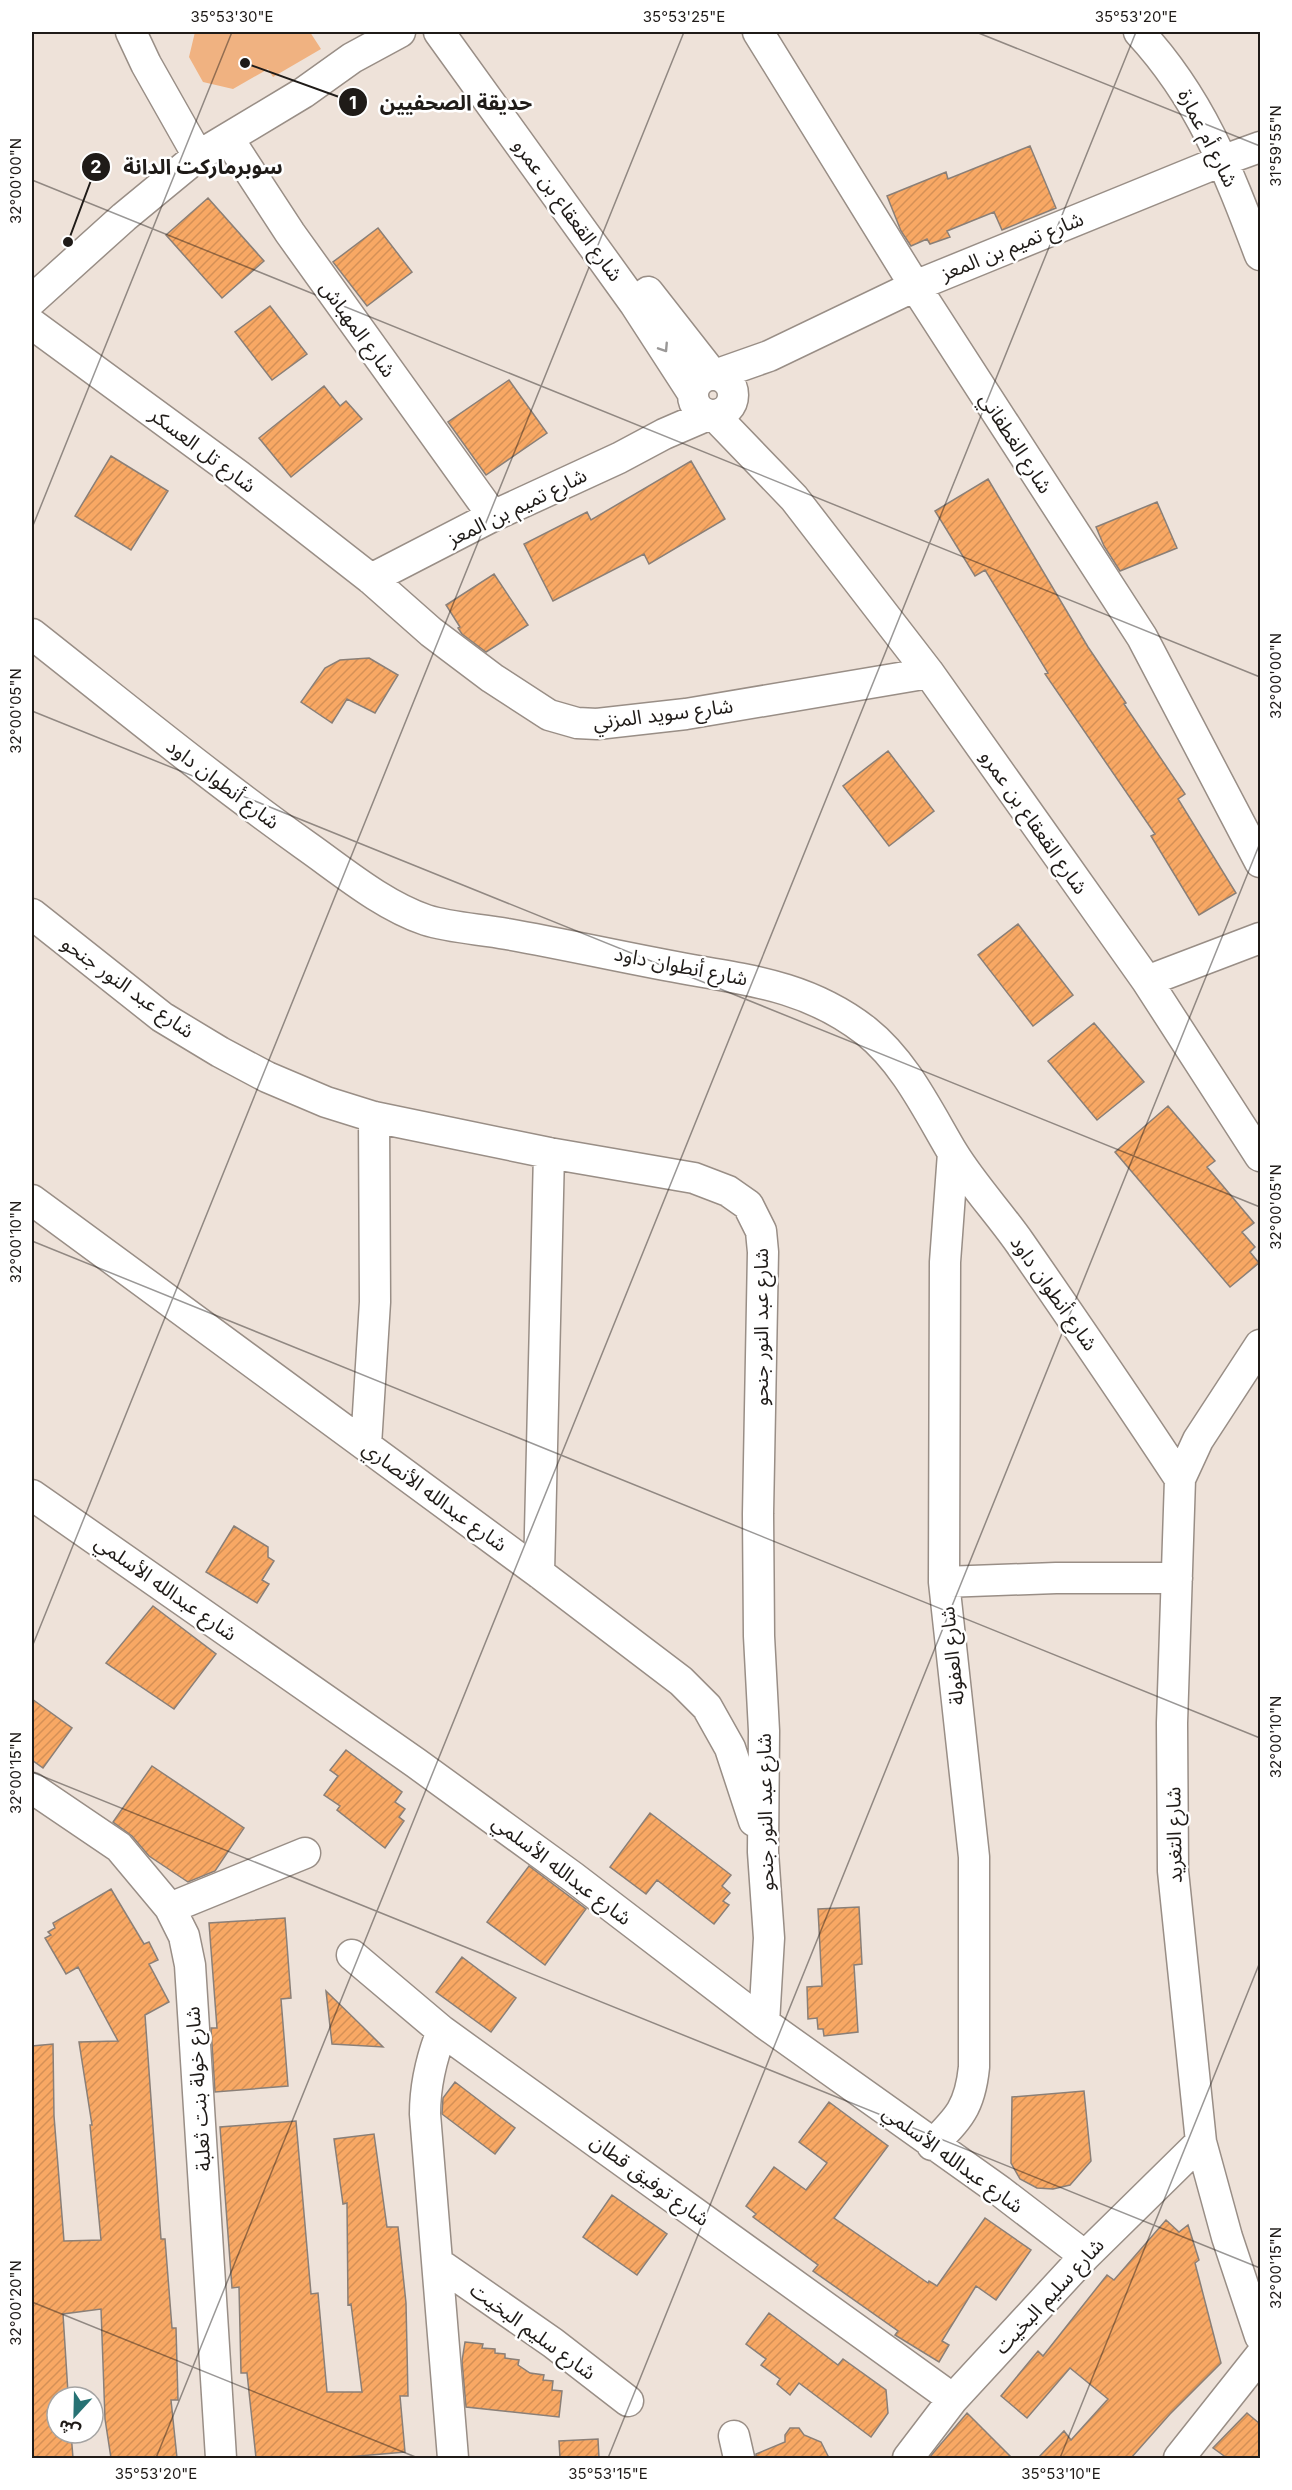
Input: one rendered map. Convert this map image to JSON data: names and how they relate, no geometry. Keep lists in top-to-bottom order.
{
  "streets": {
    "street": [
      "شارع أم عمارة",
      "شارع القعقاع بن عمرو",
      "شارع تميم بن المعز",
      "شارع المهباش",
      "شارع الغطفاني",
      "شارع تل العسكر",
      "شارع سويد المزني",
      "شارع أنطوان داود",
      "شارع عبد النور جنحو",
      "شارع عبدالله الأنصاري",
      "شارع عبدالله الأسلمي",
      "شارع العفولة",
      "شارع التغريد",
      "شارع خولة بنت ثعلبة",
      "شارع توفيق قطان",
      "شارع سليم البخيت"
    ]
  },
  "crossings": [
    ["شارع أم عمارة", "شارع تميم بن المعز"],
    ["شارع القعقاع بن عمرو", "شارع تميم بن المعز"],
    ["شارع القعقاع بن عمرو", "شارع سويد المزني"],
    ["شارع تميم بن المعز", "شارع المهباش"],
    ["شارع تميم بن المعز", "شارع الغطفاني"],
    ["شارع تميم بن المعز", "شارع تل العسكر"],
    ["شارع تميم بن المعز", "شارع سويد المزني"],
    ["شارع تل العسكر", "شارع سويد المزني"],
    ["شارع أنطوان داود", "شارع العفولة"],
    ["شارع أنطوان داود", "شارع التغريد"],
    ["شارع عبد النور جنحو", "شارع عبدالله الأنصاري"],
    ["شارع عبد النور جنحو", "شارع عبدالله الأسلمي"],
    ["شارع عبدالله الأسلمي", "شارع العفولة"],
    ["شارع عبدالله الأسلمي", "شارع سليم البخيت"],
    ["شارع التغريد", "شارع سليم البخيت"],
    ["شارع توفيق قطان", "شارع سليم البخيت"]
  ],
  "places": ["حديقة الصحفيين", "سوبرماركت الدانة"],
  "north": "bottom",
  "coordinates": [
    "35°53'30\"E",
    "35°53'25\"E",
    "35°53'20\"E",
    "31°59'55\"N",
    "32°00'00\"N",
    "32°00'05\"N",
    "32°00'10\"N",
    "32°00'15\"N",
    "32°00'20\"N",
    "35°53'15\"E",
    "35°53'10\"E"
  ]
}
